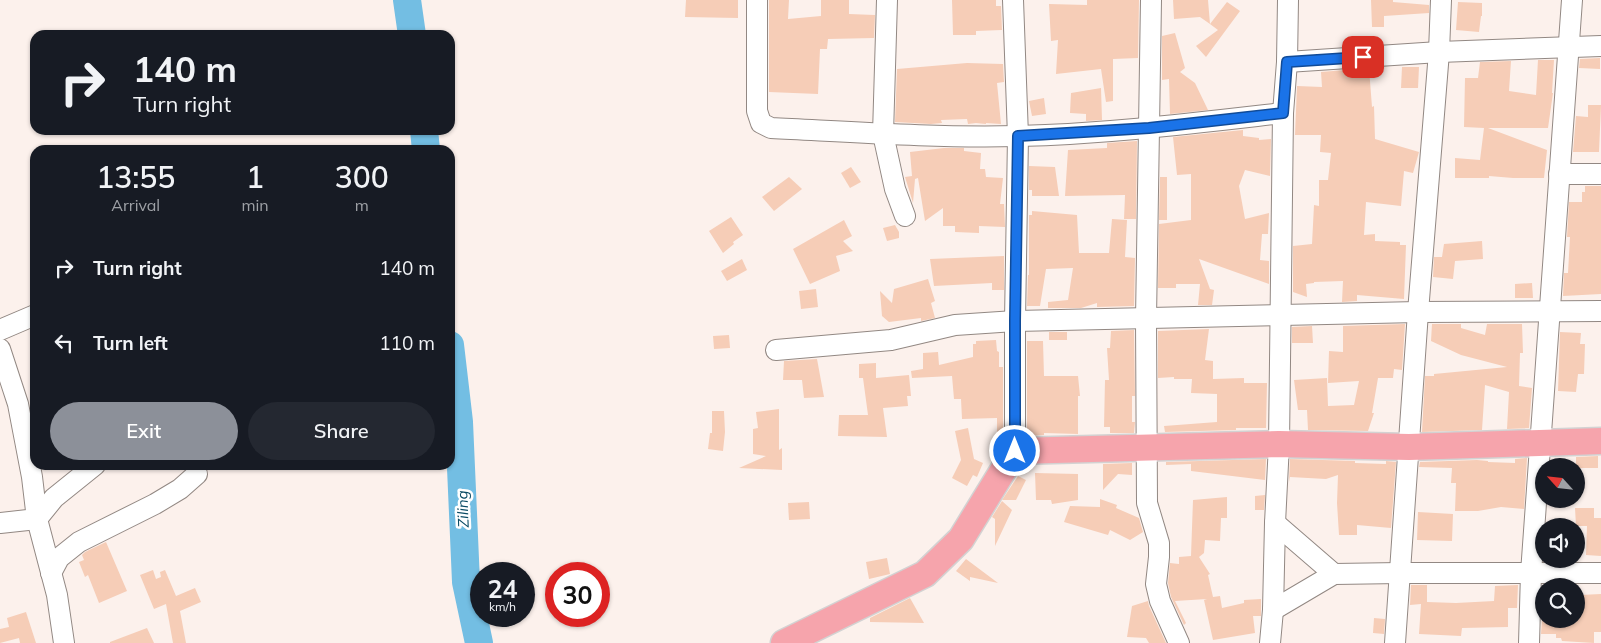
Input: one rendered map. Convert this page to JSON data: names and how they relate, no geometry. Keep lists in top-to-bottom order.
{
  "water": ["Ziling"],
  "north": "top left",
  "page": {
    "turn": ["140 m", "Turn right"],
    "eta": [
      "13:55",
      "Arrival",
      "1",
      "min",
      "300",
      "m"
    ],
    "list": [
      {
        "name": "Turn right",
        "value": "140 m"
      },
      {
        "name": "Turn left",
        "value": "110 m"
      }
    ],
    "buttons": ["Exit", "Share"],
    "speed": "24 km/h",
    "limit": "30"
  }
}
